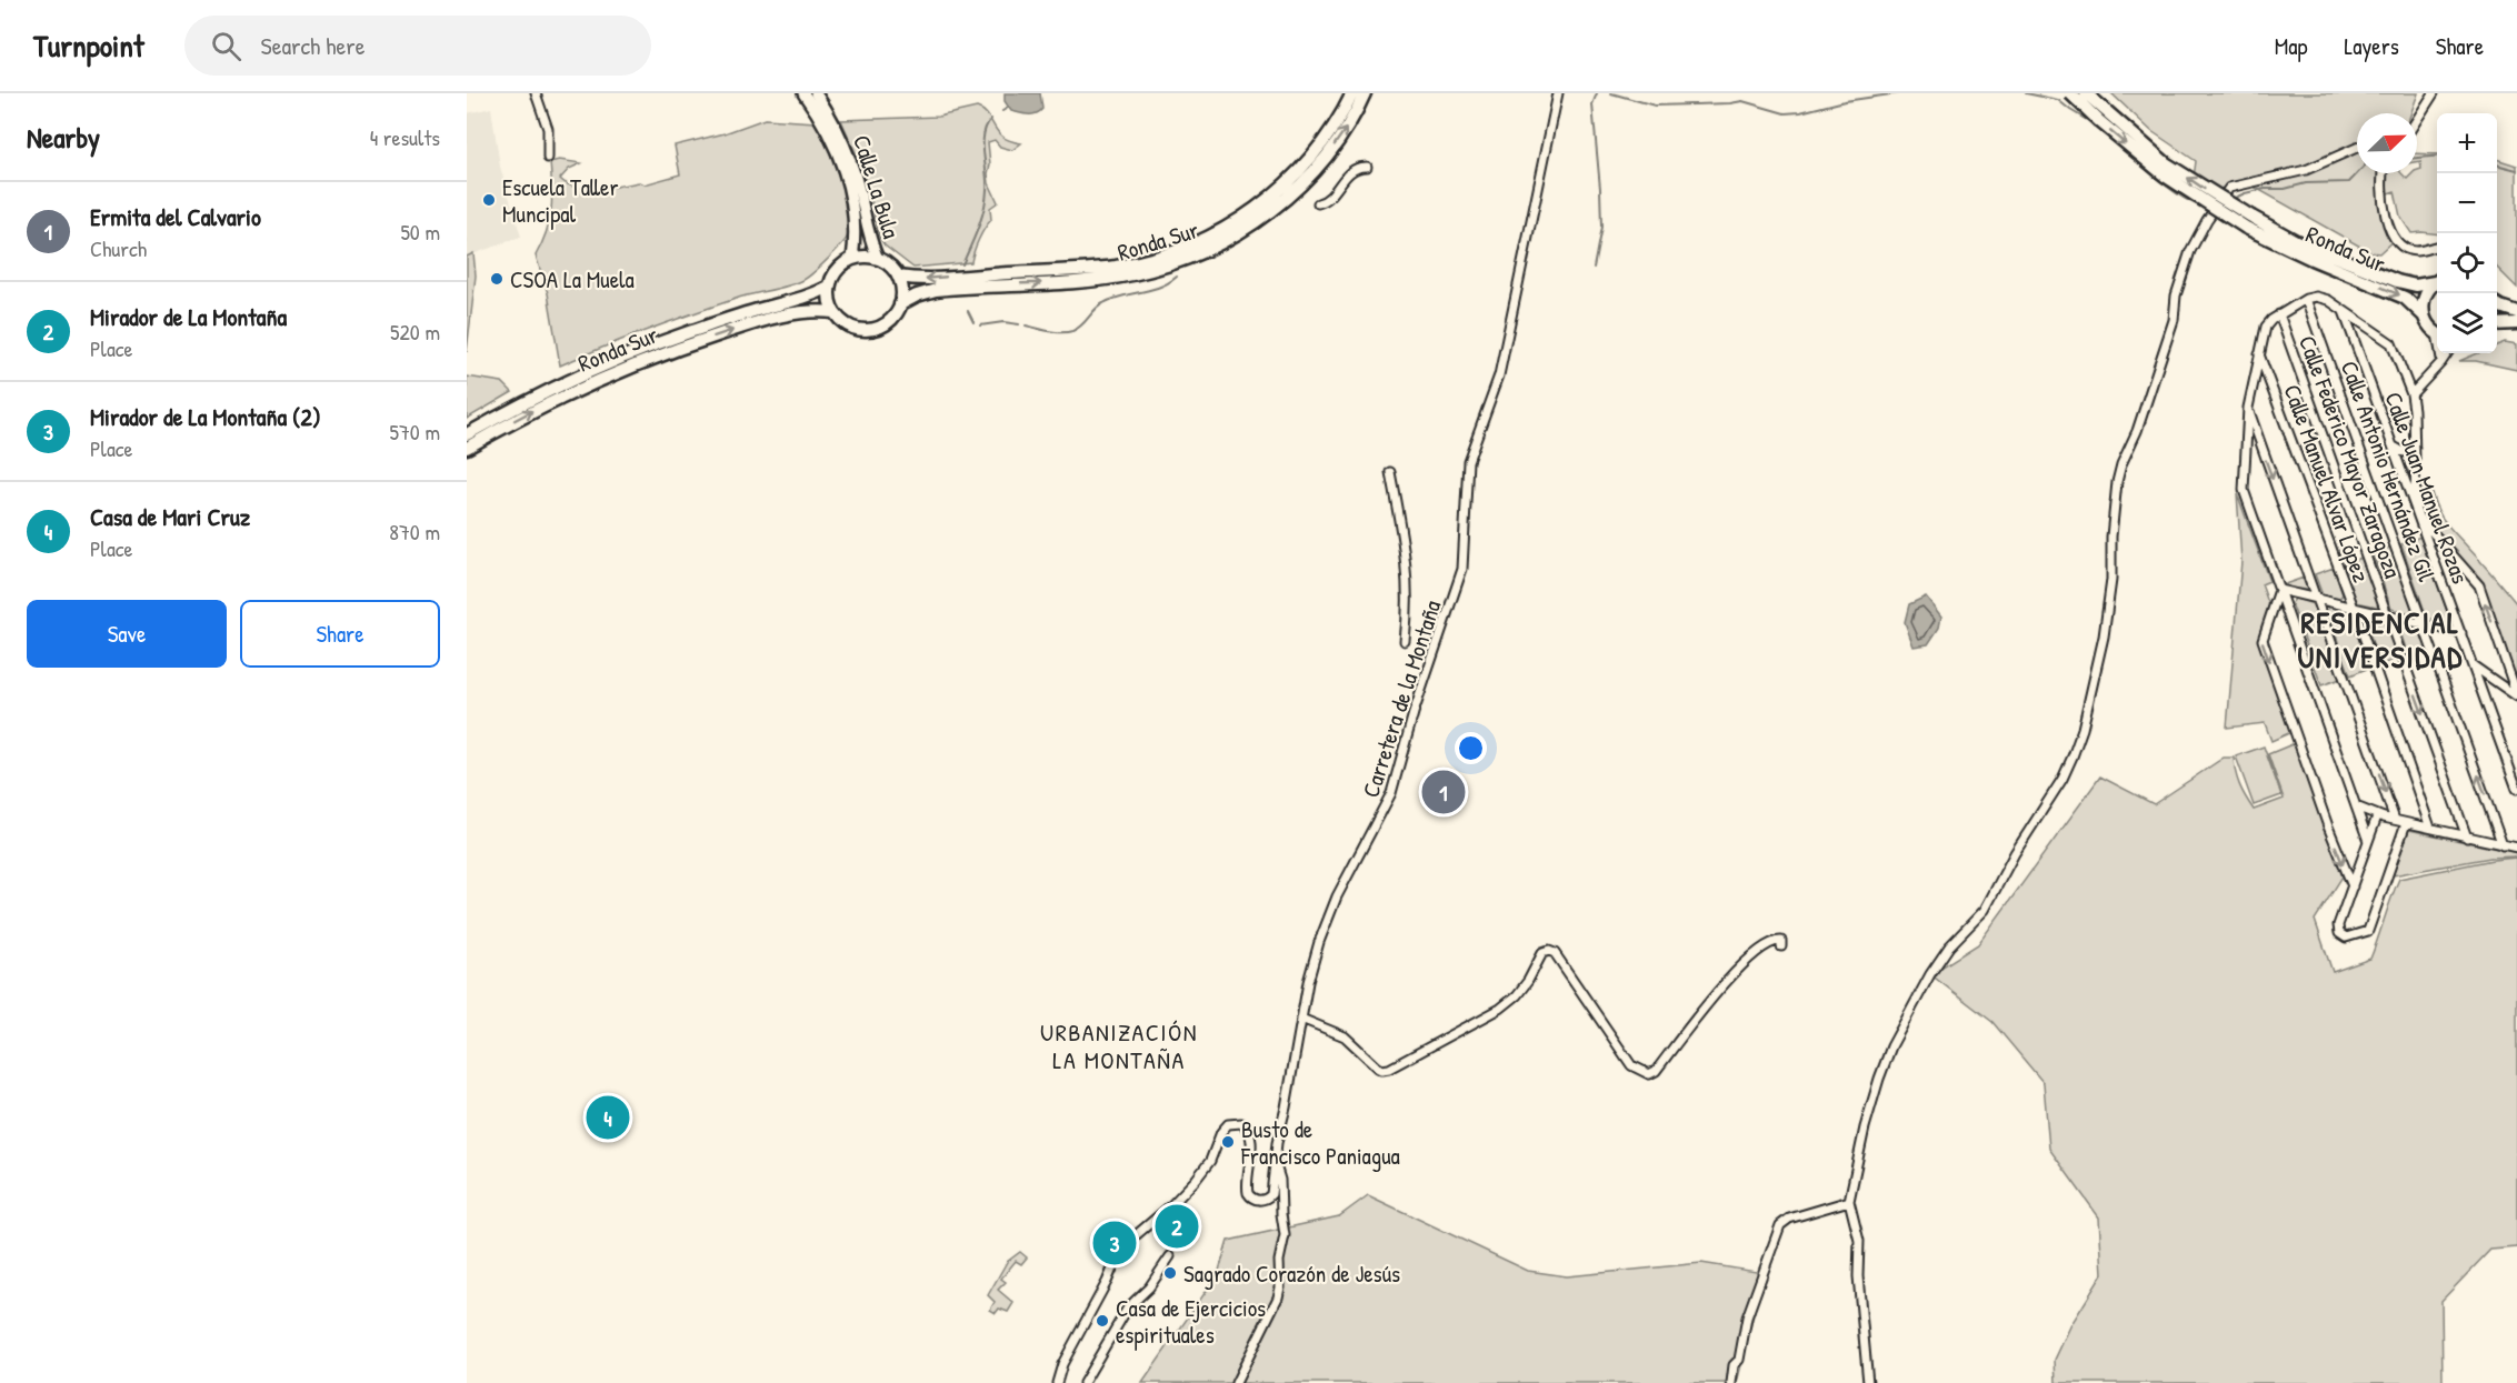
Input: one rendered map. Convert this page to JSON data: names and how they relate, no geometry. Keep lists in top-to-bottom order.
{
  "streets": {
    "highway": ["Ronda Sur"],
    "main road": ["Calle La Bula"],
    "street": [
      "Calle Federico Mayor Zaragoza",
      "Calle Antonio Hernández Gil",
      "Calle Manuel Alvar López",
      "Calle Juan Manuel Rozas",
      "Carretera de la Montaña"
    ]
  },
  "crossings": [
    ["Calle La Bula", "Ronda Sur"]
  ],
  "districts": ["RESIDENCIAL UNIVERSIDAD", "URBANIZACIÓN LA MONTAÑA"],
  "places": [
    "Escuela Taller Muncipal",
    "CSOA La Muela",
    "Busto de Francisco Paniagua",
    "Sagrado Corazón de Jesús",
    "Casa de Ejercicios espirituales"
  ],
  "north": "top right",
  "page": {
    "header": "Turnpoint",
    "search": "Search here",
    "nav": ["Map", "Layers", "Share"],
    "heading": ["Nearby", "4 results"],
    "map_buttons": ["+", "−"],
    "list": [
      {
        "mark": "1",
        "name": "Ermita del Calvario",
        "note": "Church",
        "value": "50 m"
      },
      {
        "mark": "2",
        "name": "Mirador de La Montaña",
        "note": "Place",
        "value": "520 m"
      },
      {
        "mark": "3",
        "name": "Mirador de La Montaña (2)",
        "note": "Place",
        "value": "570 m"
      },
      {
        "mark": "4",
        "name": "Casa de Mari Cruz",
        "note": "Place",
        "value": "870 m"
      }
    ],
    "buttons": ["Save", "Share"],
    "pins": [
      "1",
      "4",
      "2",
      "3"
    ]
  }
}
